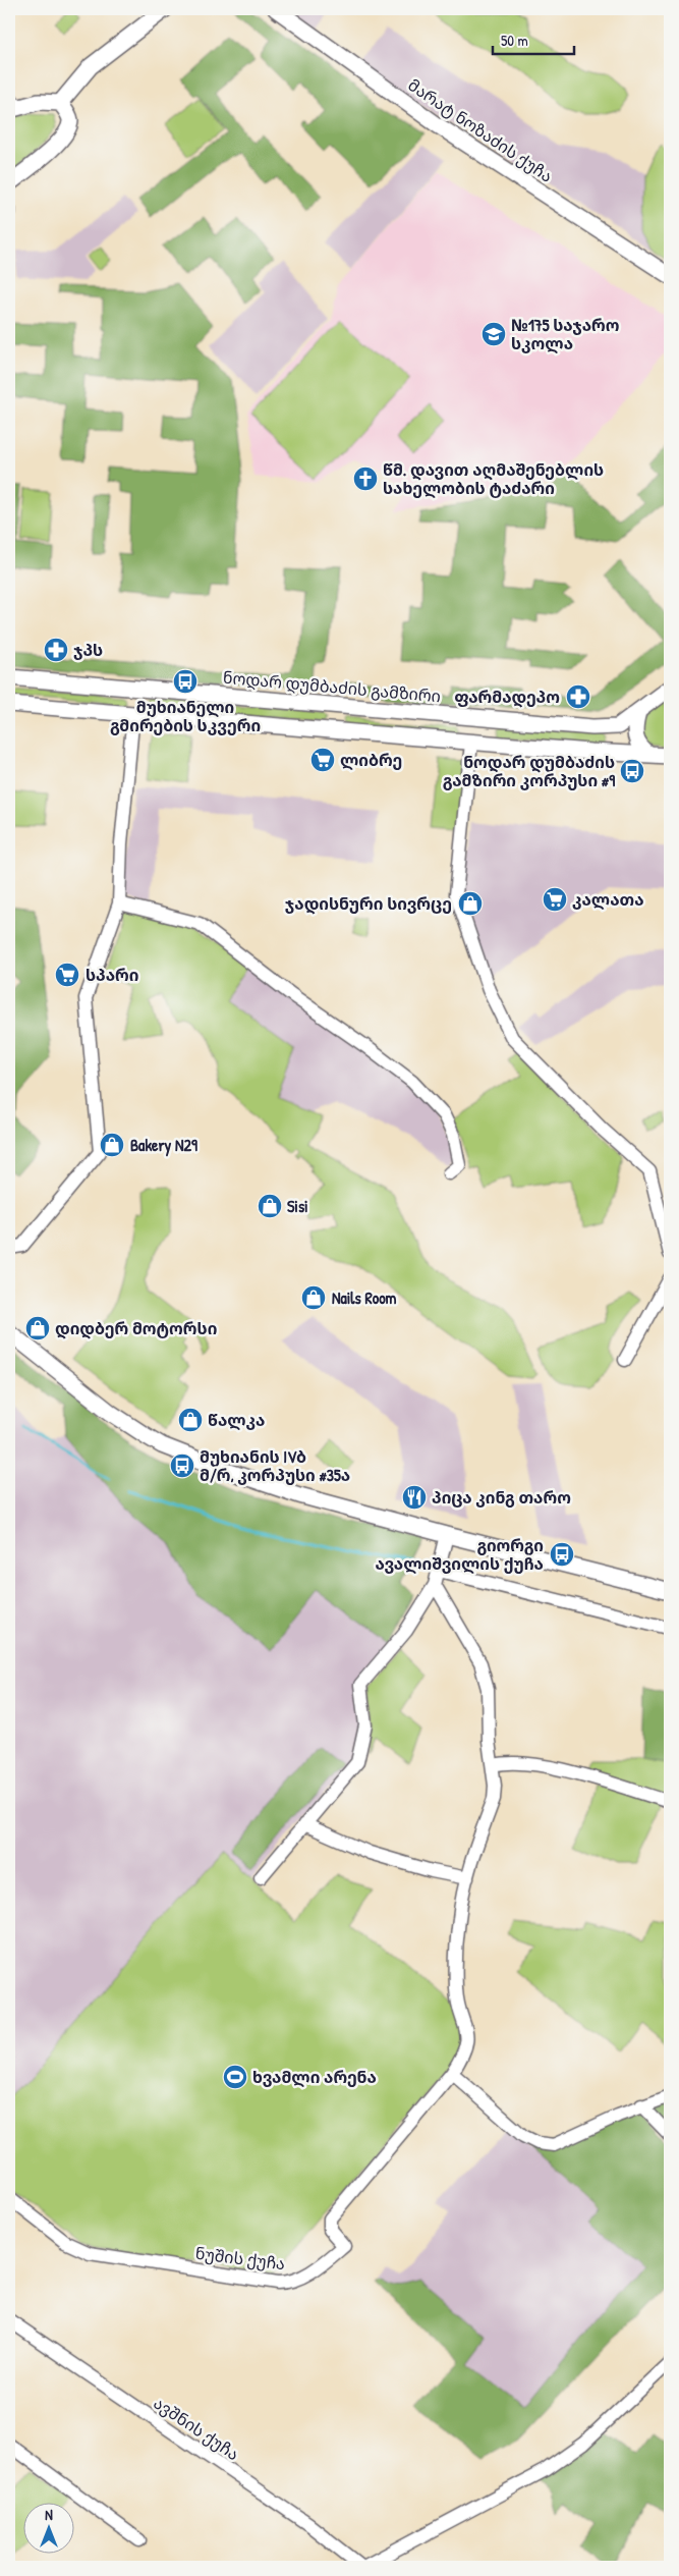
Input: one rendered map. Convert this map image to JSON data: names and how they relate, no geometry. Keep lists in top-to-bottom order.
{
  "streets": {
    "street": [
      "მარატ ნოზაძის ქუჩა",
      "ნოდარ დუმბაძის გამზირი",
      "ნუშის ქუჩა",
      "ავშნის ქუჩა"
    ]
  },
  "places": {
    "school or university": ["№175 საჯარო სკოლა"],
    "church": ["წმ. დავით აღმაშენებლის სახელობის ტაძარი"],
    "pharmacy": ["ჯპს", "ფარმადეპო"],
    "bus stop": [
      "მუხიანელი გმირების სკვერი",
      "ნოდარ დუმბაძის გამზირი კორპუსი #9",
      "მუხიანის IVბ მ/რ, კორპუსი #35ა",
      "გიორგი ავალიშვილის ქუჩა"
    ],
    "supermarket": ["ლიბრე", "კალათა", "სპარი"],
    "shop": [
      "ჯადისნური სივრცე",
      "Bakery N29",
      "Sisi",
      "Nails Room",
      "დიდბერ მოტორსი",
      "წალკა"
    ],
    "restaurant": ["პიცა კინგ თარო"],
    "sports": ["ხვამლი არენა"]
  },
  "scale_bar": "50 m",
  "north": "top"
}
